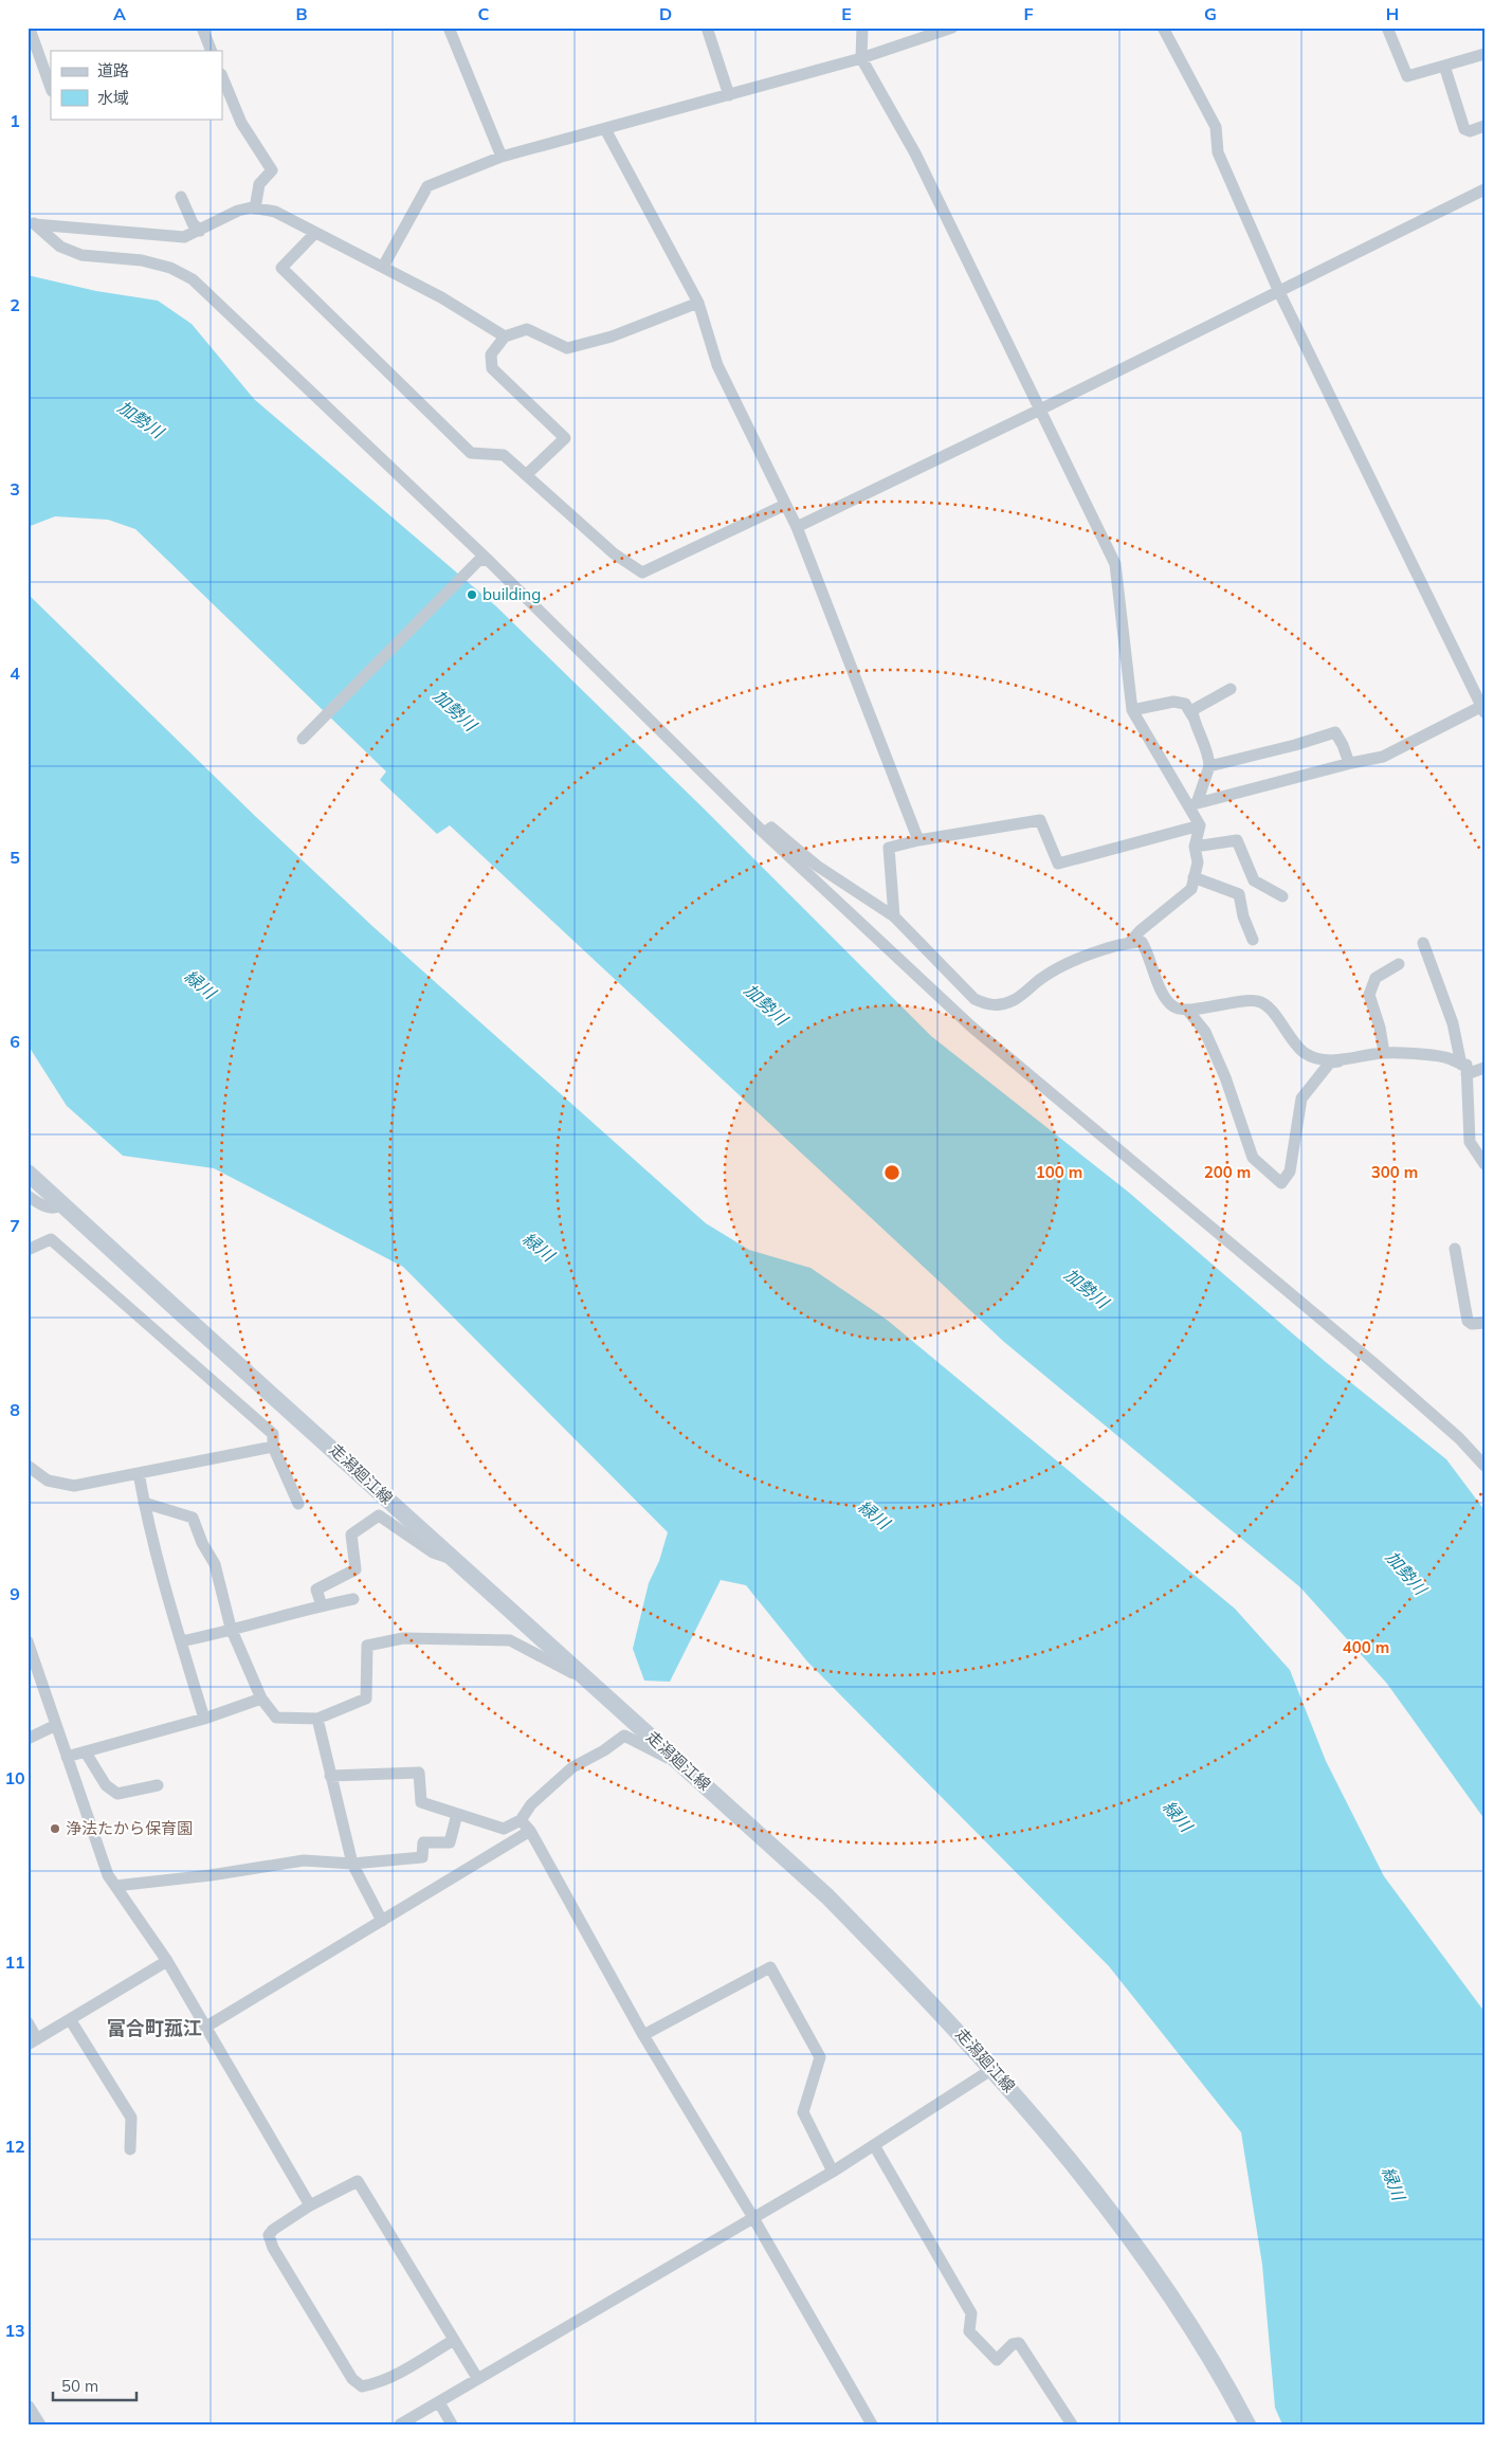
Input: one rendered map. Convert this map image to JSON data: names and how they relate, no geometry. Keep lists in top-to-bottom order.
{
  "streets": {
    "main road": ["走潟廻江線"]
  },
  "districts": ["富合町菰江"],
  "water": ["加勢川", "緑川"],
  "places": ["building", "浄法たから保育園"],
  "legend": ["道路", "水域"],
  "scale_bar": "50 m",
  "grid": {
    "columns": [
      "A",
      "B",
      "C",
      "D",
      "E",
      "F",
      "G",
      "H"
    ],
    "rows": [
      "1",
      "2",
      "3",
      "4",
      "5",
      "6",
      "7",
      "8",
      "9",
      "10",
      "11",
      "12",
      "13"
    ]
  },
  "rings": [
    "100 m",
    "200 m",
    "300 m",
    "400 m"
  ]
}
